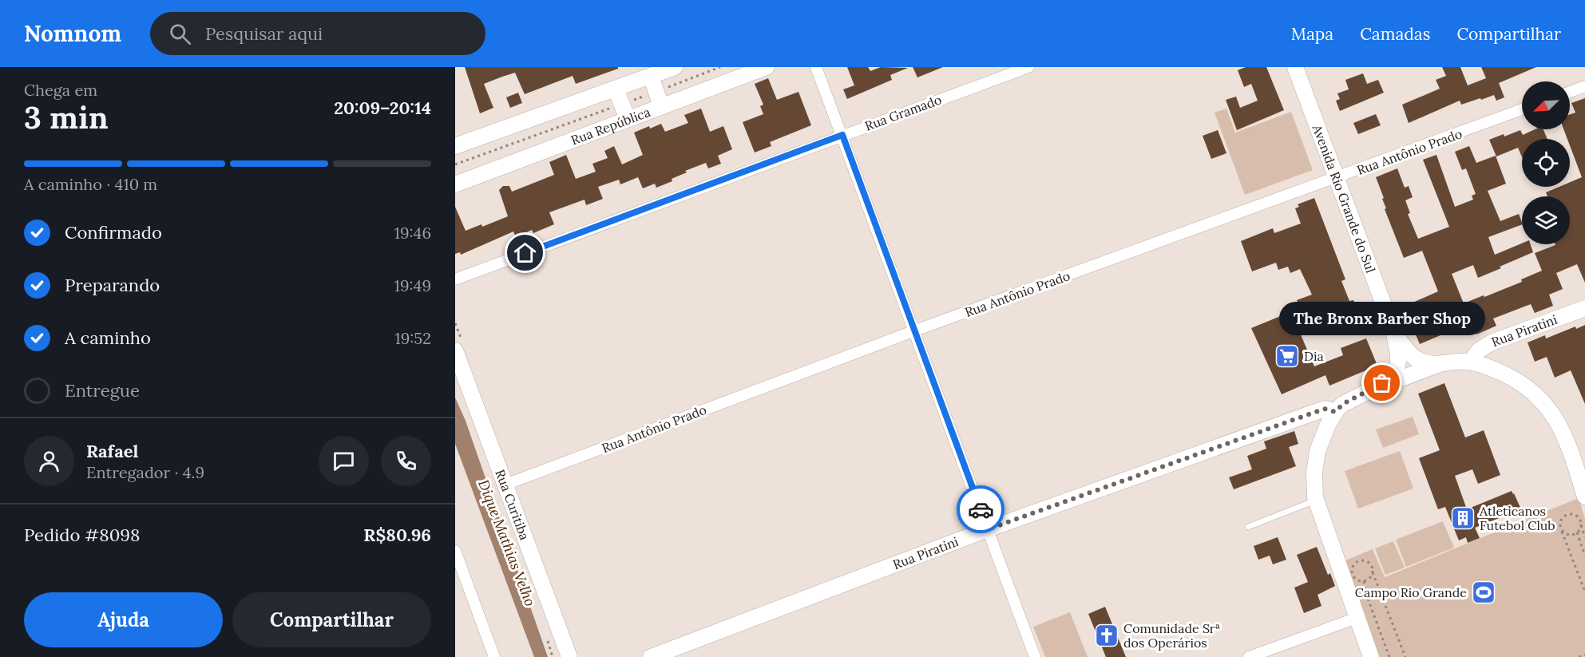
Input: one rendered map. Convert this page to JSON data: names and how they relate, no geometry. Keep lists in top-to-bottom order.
{
  "streets": {
    "street": [
      "Rua Gramado",
      "Rua República",
      "Rua Antônio Prado",
      "Avenida Rio Grande do Sul",
      "Rua Piratini",
      "Rua Curitiba"
    ]
  },
  "crossings": [
    ["Rua Antônio Prado", "Avenida Rio Grande do Sul"],
    ["Rua Antônio Prado", "Rua Curitiba"],
    ["Avenida Rio Grande do Sul", "Rua Piratini"]
  ],
  "water": ["Dique Mathias Velho"],
  "places": {
    "supermarket": ["Dia"],
    "other": ["The Bronx Barber Shop"],
    "building": ["Atleticanos Futebol Club"],
    "sports": ["Campo Rio Grande"],
    "church": ["Comunidade Srª dos Operários"]
  },
  "north": "bottom left",
  "page": {
    "header": "Nomnom",
    "search": "Pesquisar aqui",
    "nav": ["Mapa", "Camadas", "Compartilhar"],
    "heading": ["3 min", "Chega em", "20:09–20:14"],
    "panel": [
      "Rafael",
      "Entregador · 4.9",
      "Pedido #8098",
      "R$80.96"
    ],
    "bar": "A caminho · 410 m",
    "list": [
      ["Confirmado", "19:46"],
      ["Preparando", "19:49"],
      ["A caminho", "19:52"],
      "Entregue"
    ],
    "bubble": "The Bronx Barber Shop",
    "buttons": ["Ajuda", "Compartilhar"]
  }
}
